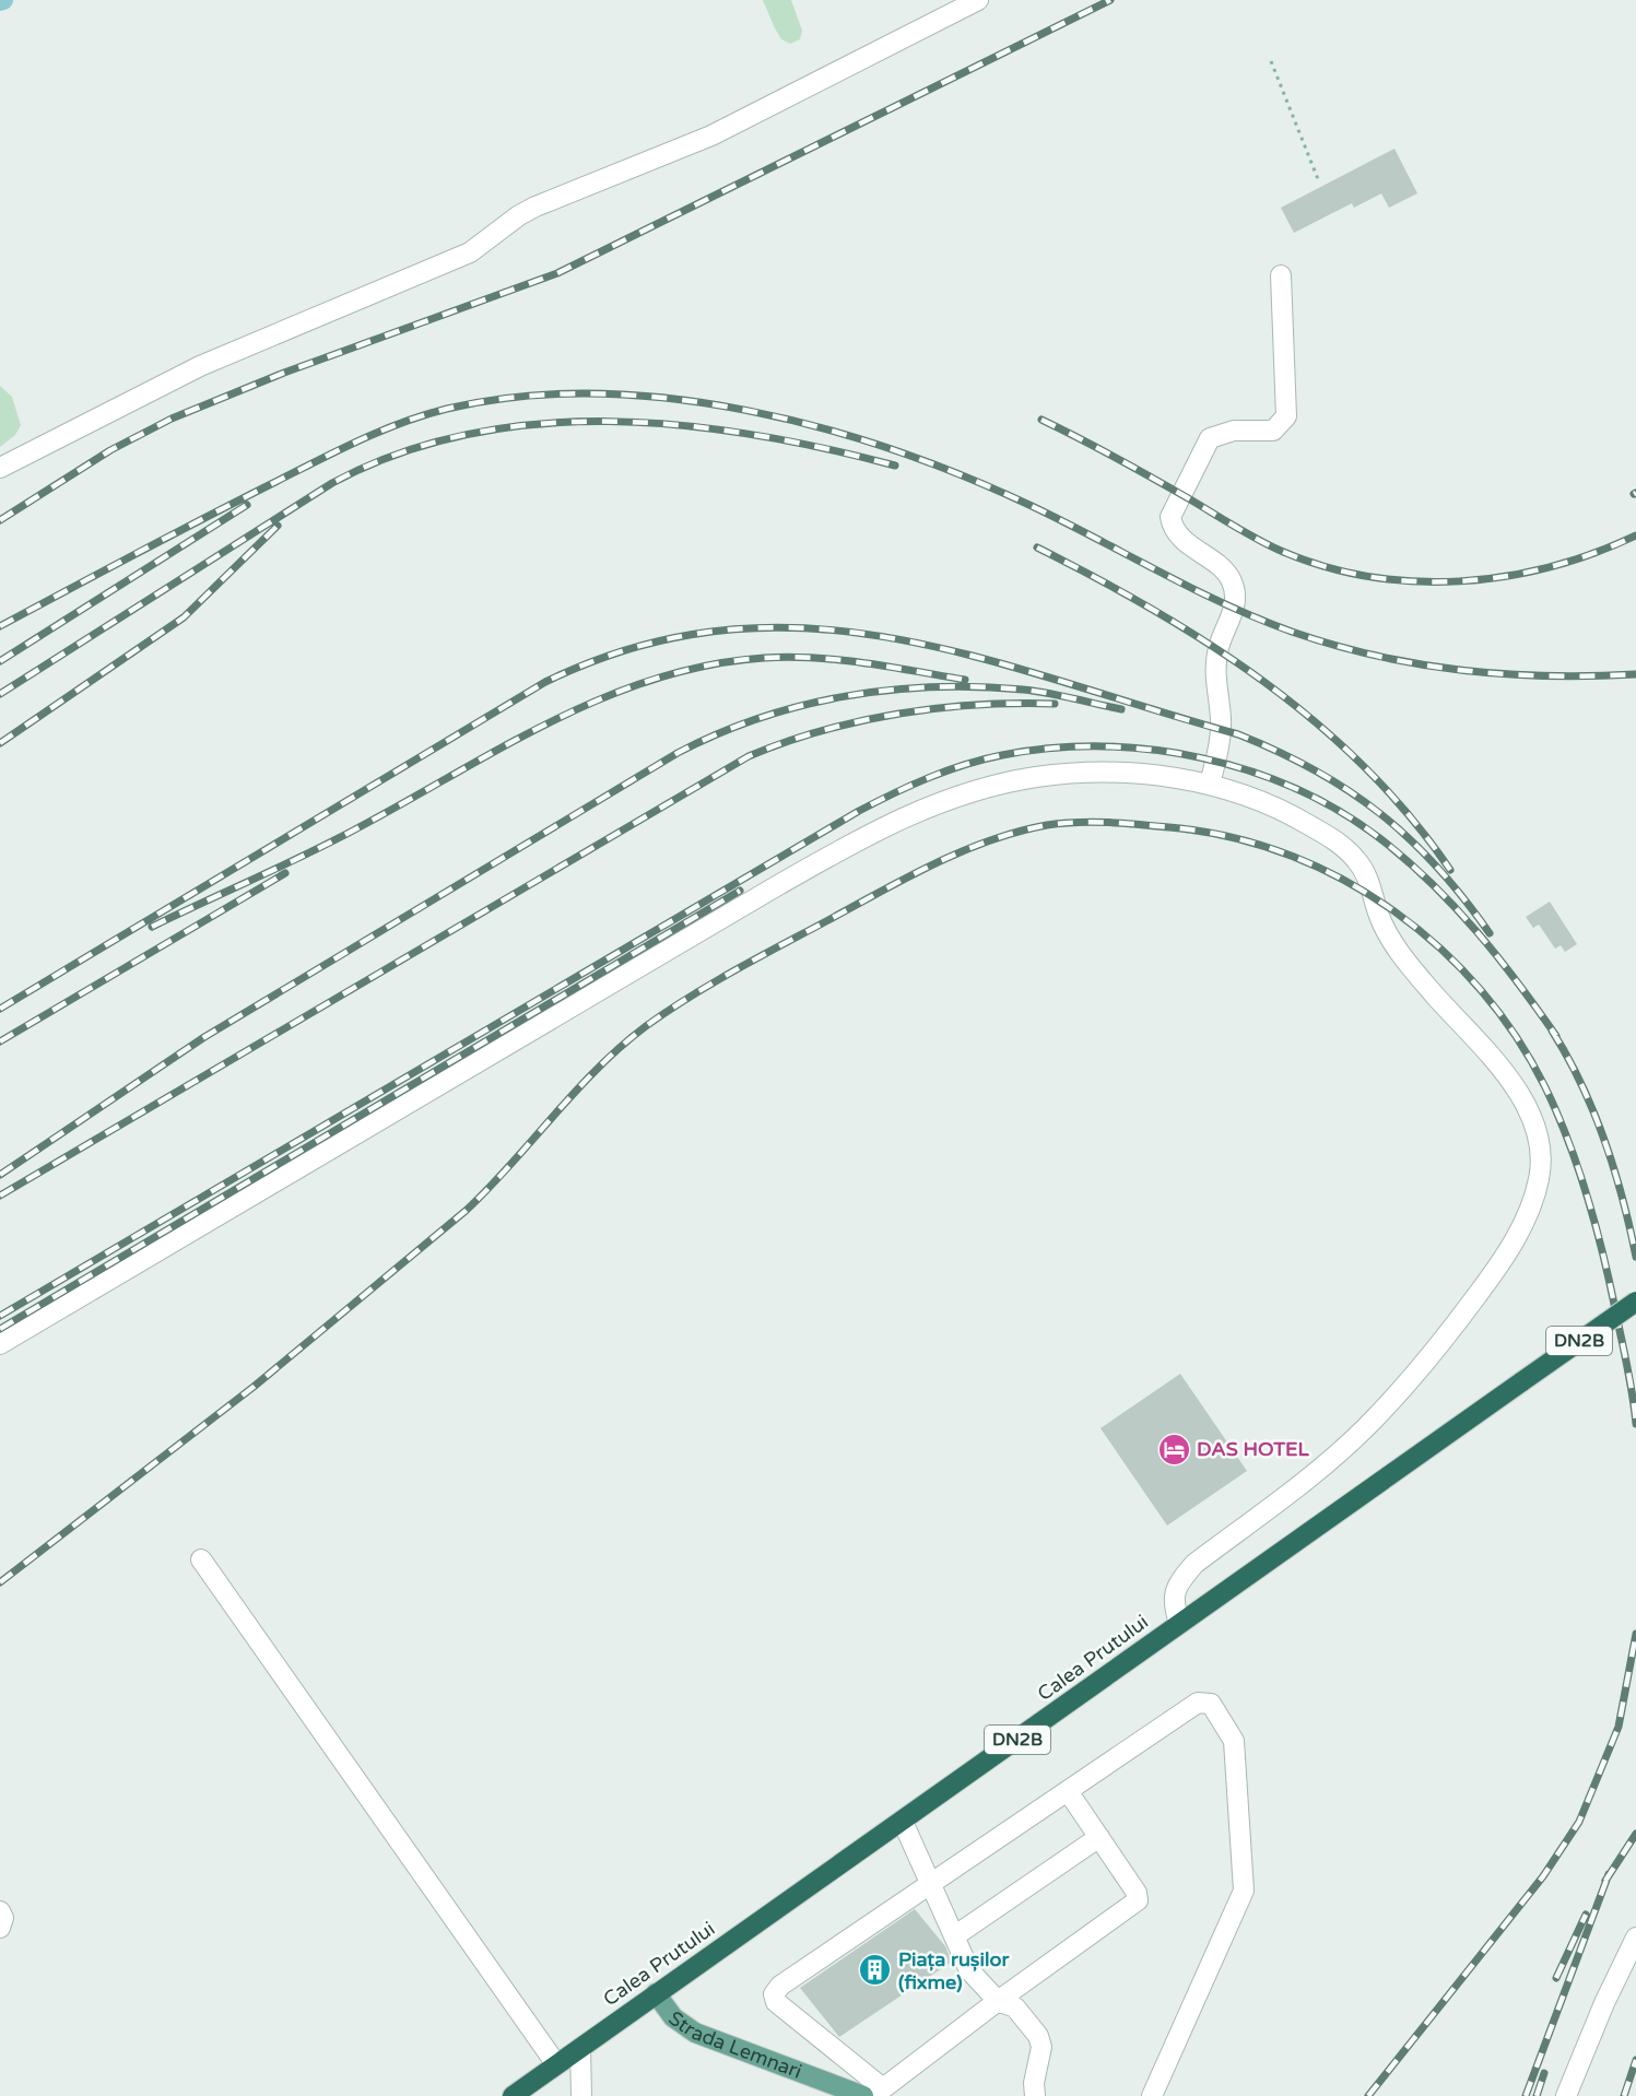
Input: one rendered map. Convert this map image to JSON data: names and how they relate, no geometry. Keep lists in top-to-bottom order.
{
  "streets": {
    "highway": ["DN2B", "Calea Prutului"],
    "main road": ["Strada Lemnari"]
  },
  "crossings": [
    ["Calea Prutului", "Strada Lemnari"]
  ],
  "places": {
    "hotel": ["DAS HOTEL"],
    "building": ["Piața rușilor (fixme)"]
  }
}
